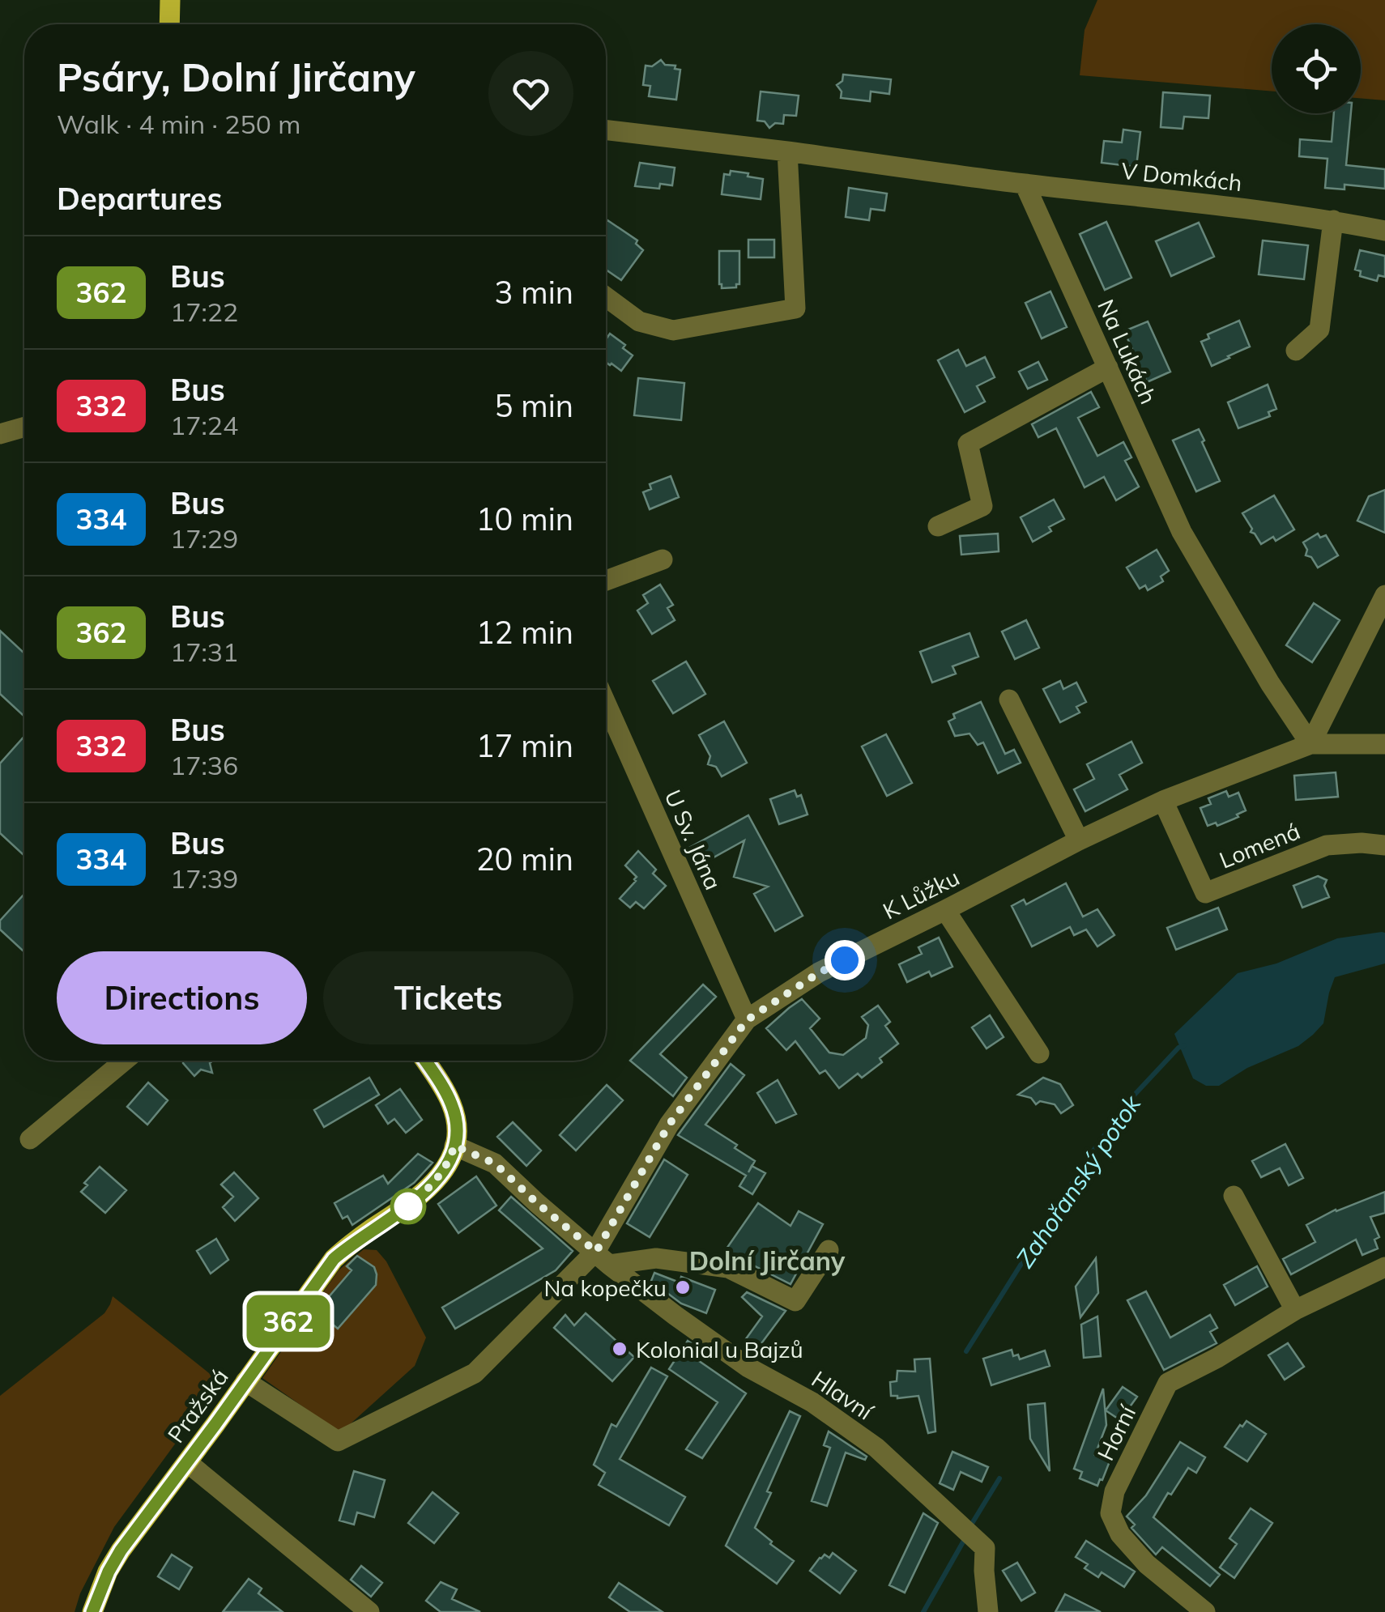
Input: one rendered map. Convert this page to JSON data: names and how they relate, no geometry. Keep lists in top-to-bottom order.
{
  "streets": {
    "main road": ["Pražská"],
    "street": [
      "V Domkách",
      "Na Lukách",
      "U Sv. Jána",
      "Lomená",
      "K Lůžku",
      "Hlavní",
      "Horní"
    ]
  },
  "crossings": [
    ["V Domkách", "Na Lukách"],
    ["Na Lukách", "K Lůžku"],
    ["U Sv. Jána", "K Lůžku"],
    ["Lomená", "K Lůžku"],
    ["K Lůžku", "Hlavní"],
    ["K Lůžku", "Pražská"],
    ["Hlavní", "Pražská"]
  ],
  "districts": ["Dolní Jirčany"],
  "water": ["Zahořanský potok"],
  "places": ["Na kopečku", "Kolonial u Bajzů"],
  "lines": ["bus line 362"],
  "page": {
    "on_map": "362",
    "heading": [
      ["Psáry, Dolní Jirčany", "Walk · 4 min · 250 m"],
      "Departures"
    ],
    "list": [
      {
        "mark": "362",
        "name": "Bus",
        "note": "17:22",
        "value": "3 min"
      },
      {
        "mark": "332",
        "name": "Bus",
        "note": "17:24",
        "value": "5 min"
      },
      {
        "mark": "334",
        "name": "Bus",
        "note": "17:29",
        "value": "10 min"
      },
      {
        "mark": "362",
        "name": "Bus",
        "note": "17:31",
        "value": "12 min"
      },
      {
        "mark": "332",
        "name": "Bus",
        "note": "17:36",
        "value": "17 min"
      },
      {
        "mark": "334",
        "name": "Bus",
        "note": "17:39",
        "value": "20 min"
      }
    ],
    "buttons": ["Directions", "Tickets"]
  }
}
